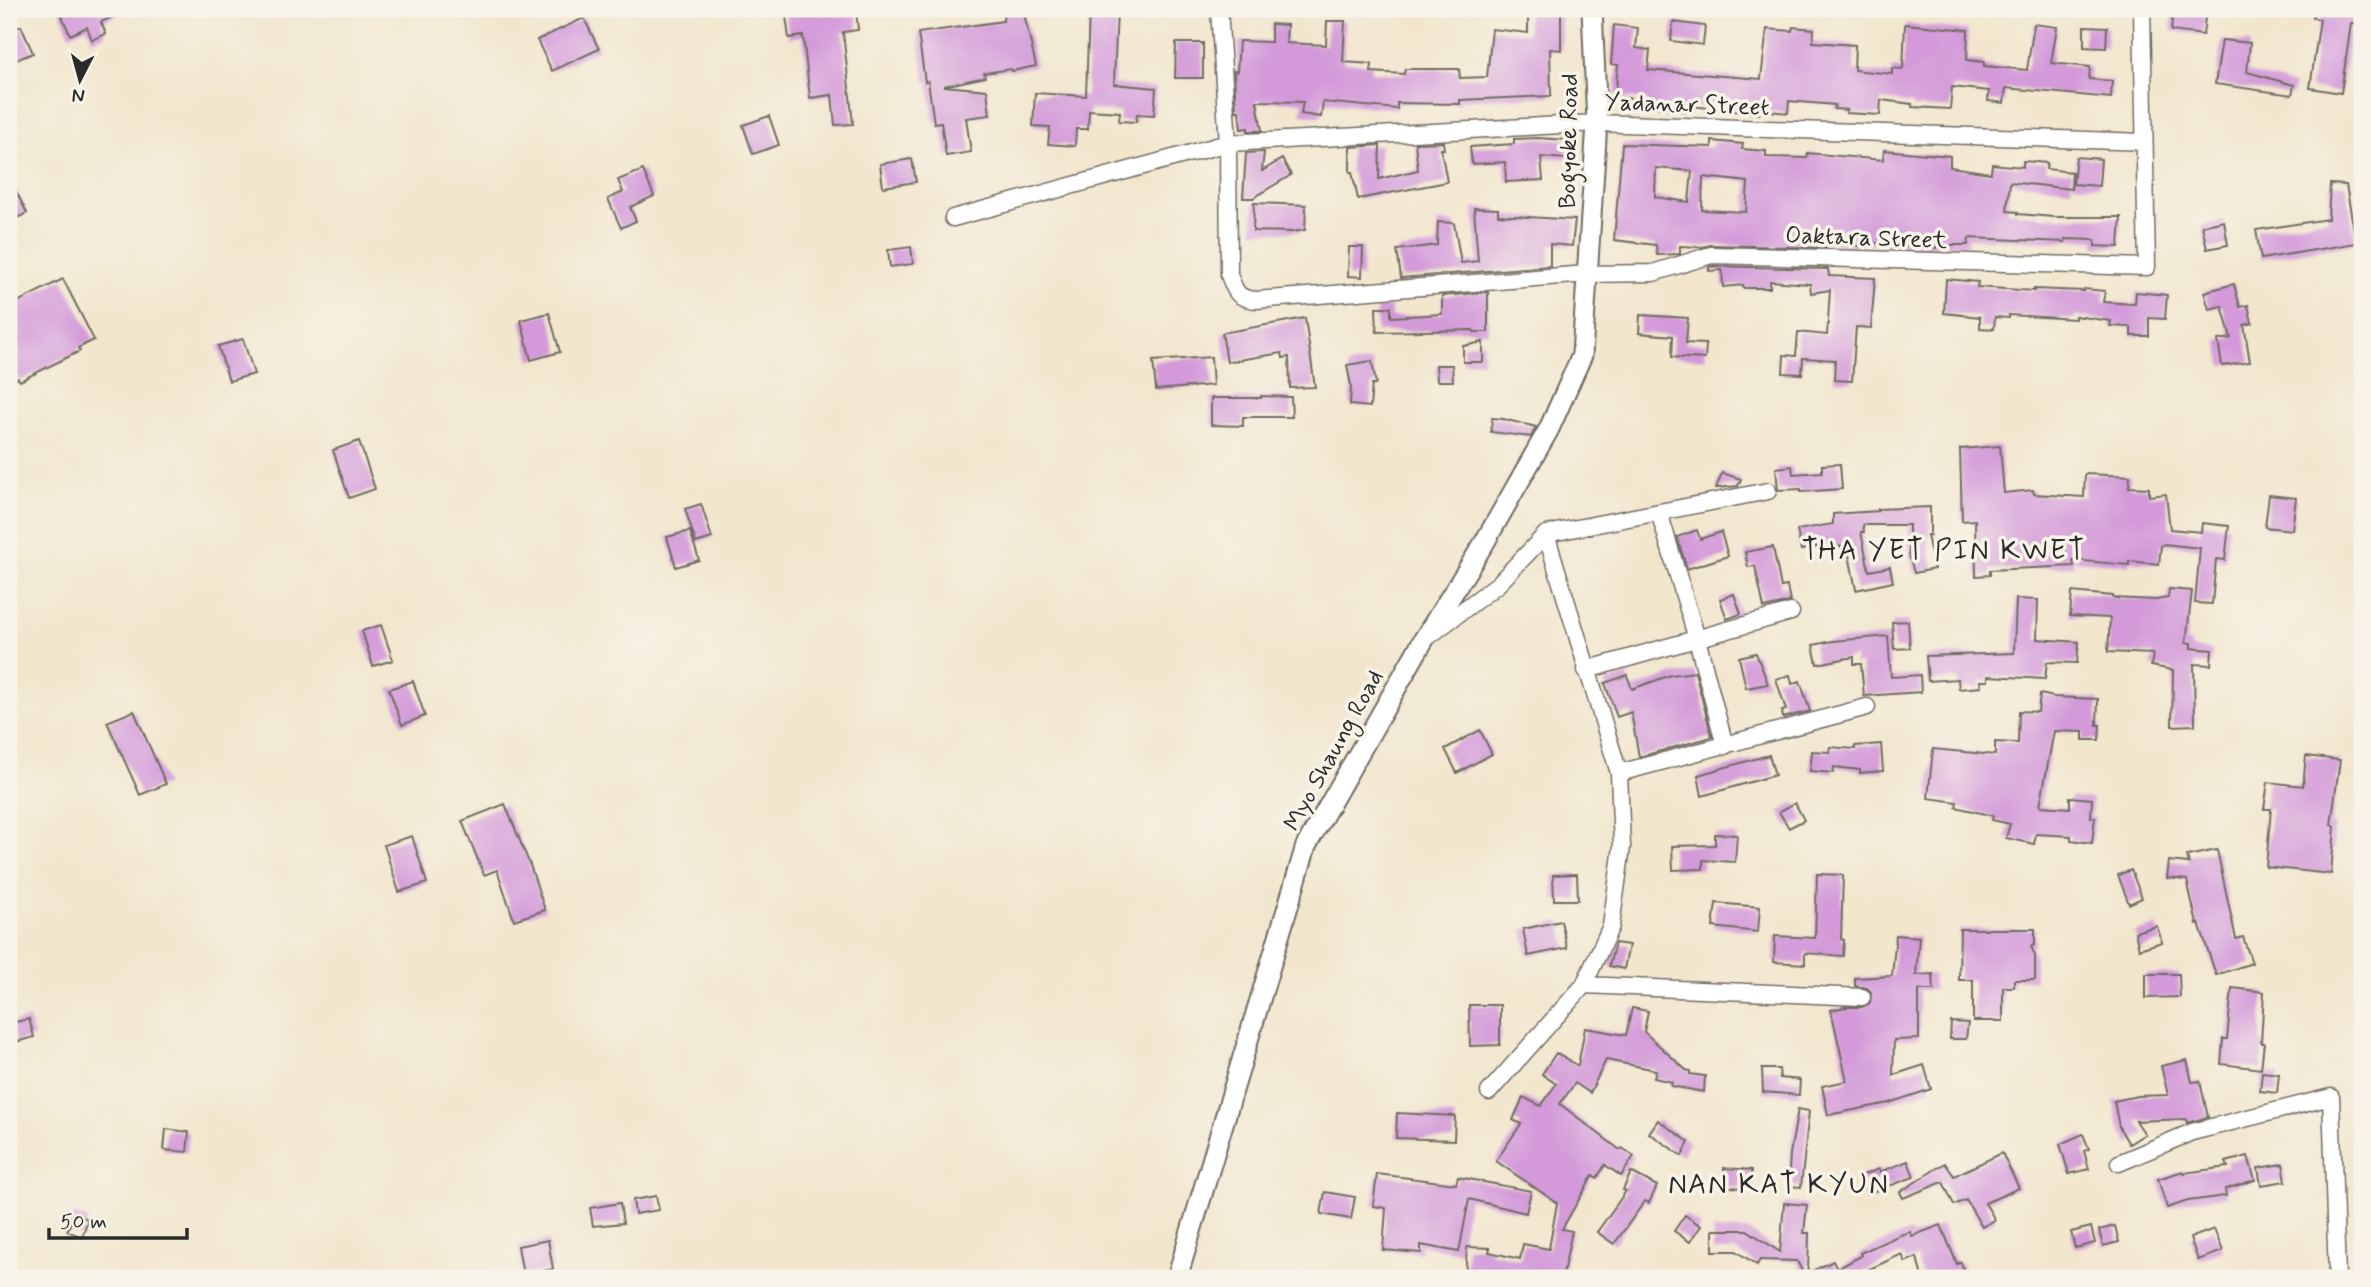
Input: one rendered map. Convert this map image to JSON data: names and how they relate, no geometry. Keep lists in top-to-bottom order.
{
  "streets": {
    "street": [
      "Yadanar Street",
      "Bogyoke Road",
      "Oaktara Street",
      "Myo Shaung Road"
    ]
  },
  "crossings": [
    ["Yadanar Street", "Bogyoke Road"],
    ["Yadanar Street", "Oaktara Street"],
    ["Bogyoke Road", "Oaktara Street"],
    ["Bogyoke Road", "Myo Shaung Road"],
    ["Oaktara Street", "Myo Shaung Road"]
  ],
  "districts": ["THA YET PIN KWET", "NAN KAT KYUN"],
  "scale_bar": "50 m",
  "north": "bottom"
}
